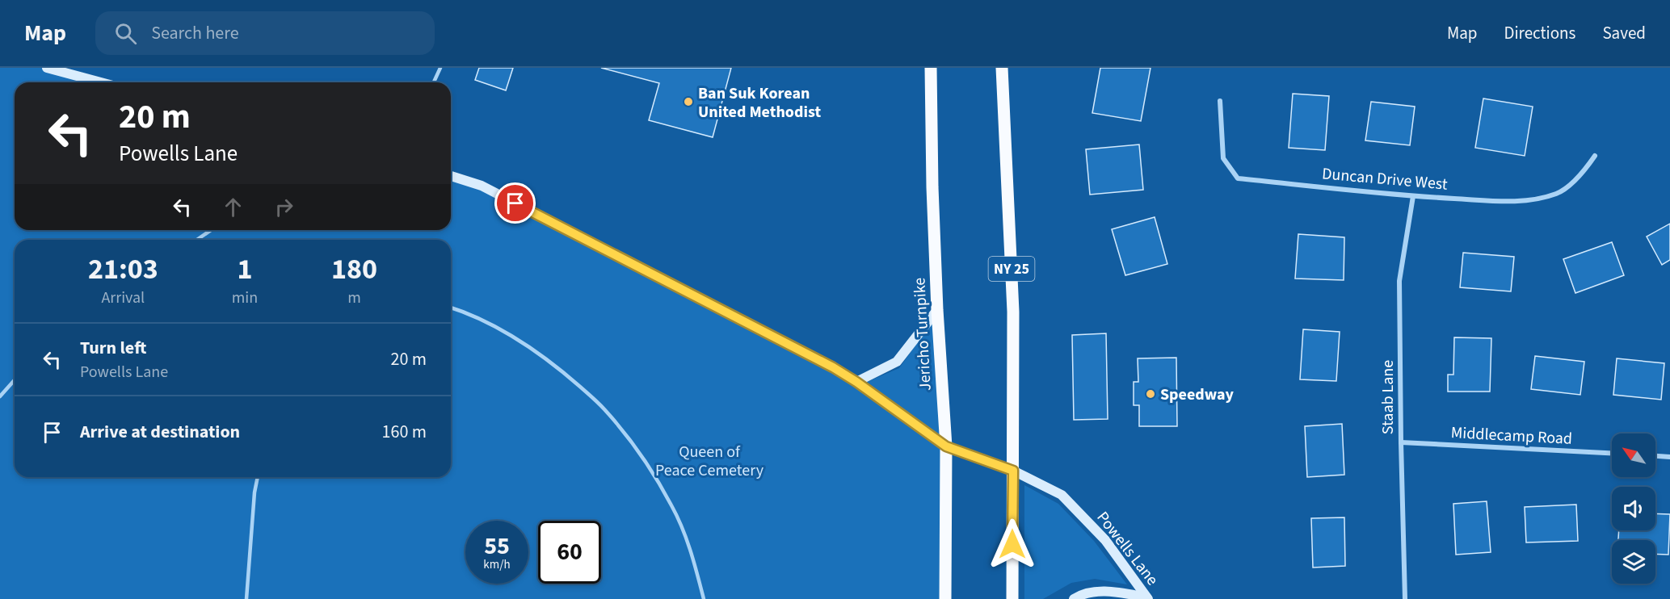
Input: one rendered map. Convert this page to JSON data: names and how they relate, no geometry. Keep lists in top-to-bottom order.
{
  "streets": {
    "main road": ["NY 25", "Jericho Turnpike"],
    "street": [
      "Duncan Drive West",
      "Staab Lane",
      "Middlecamp Road",
      "Powells Lane"
    ]
  },
  "crossings": [
    ["Duncan Drive West", "Staab Lane"],
    ["NY 25", "Powells Lane"],
    ["Jericho Turnpike", "Powells Lane"],
    ["Staab Lane", "Middlecamp Road"]
  ],
  "parks": ["Queen of Peace Cemetery"],
  "places": ["Ban Suk Korean United Methodist", "Speedway"],
  "north": "top left",
  "page": {
    "header": "Map",
    "search": "Search here",
    "nav": ["Map", "Directions", "Saved"],
    "turn": ["20 m", "Powells Lane"],
    "eta": [
      "21:03",
      "Arrival",
      "1",
      "min",
      "180",
      "m"
    ],
    "list": [
      {
        "name": "Turn left",
        "note": "Powells Lane",
        "value": "20 m"
      },
      {
        "name": "Arrive at destination",
        "value": "160 m"
      }
    ],
    "speed": "55 km/h",
    "limit": "60"
  }
}
